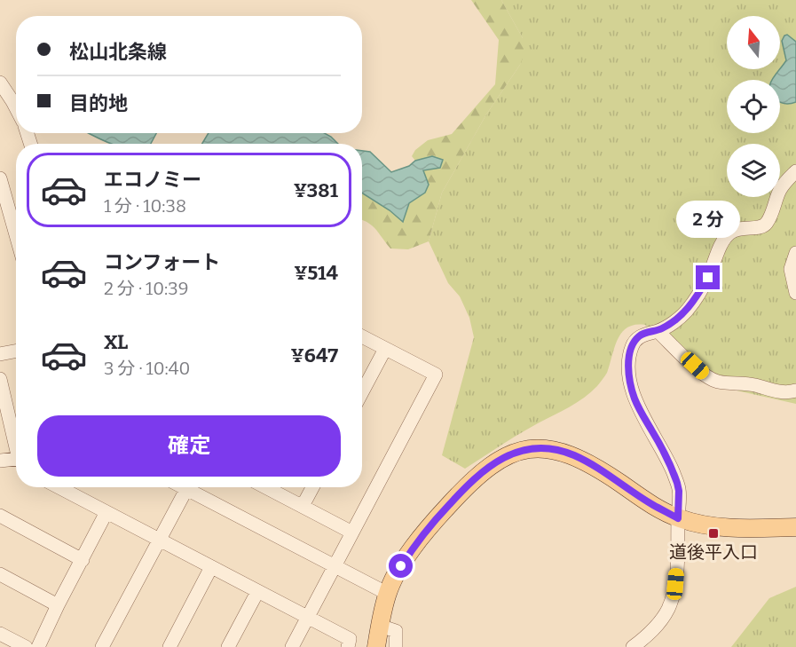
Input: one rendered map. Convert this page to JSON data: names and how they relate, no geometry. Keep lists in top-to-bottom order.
{
  "places": {
    "transit": ["道後平入口"]
  },
  "north": "top",
  "page": {
    "banner": ["松山北条線", "目的地"],
    "list": [
      {
        "name": "エコノミー",
        "note": "1 分 · 10:38",
        "value": "¥381"
      },
      {
        "name": "コンフォート",
        "note": "2 分 · 10:39",
        "value": "¥514"
      },
      {
        "name": "XL",
        "note": "3 分 · 10:40",
        "value": "¥647"
      }
    ],
    "bubble": "2 分",
    "buttons": "確定"
  }
}
